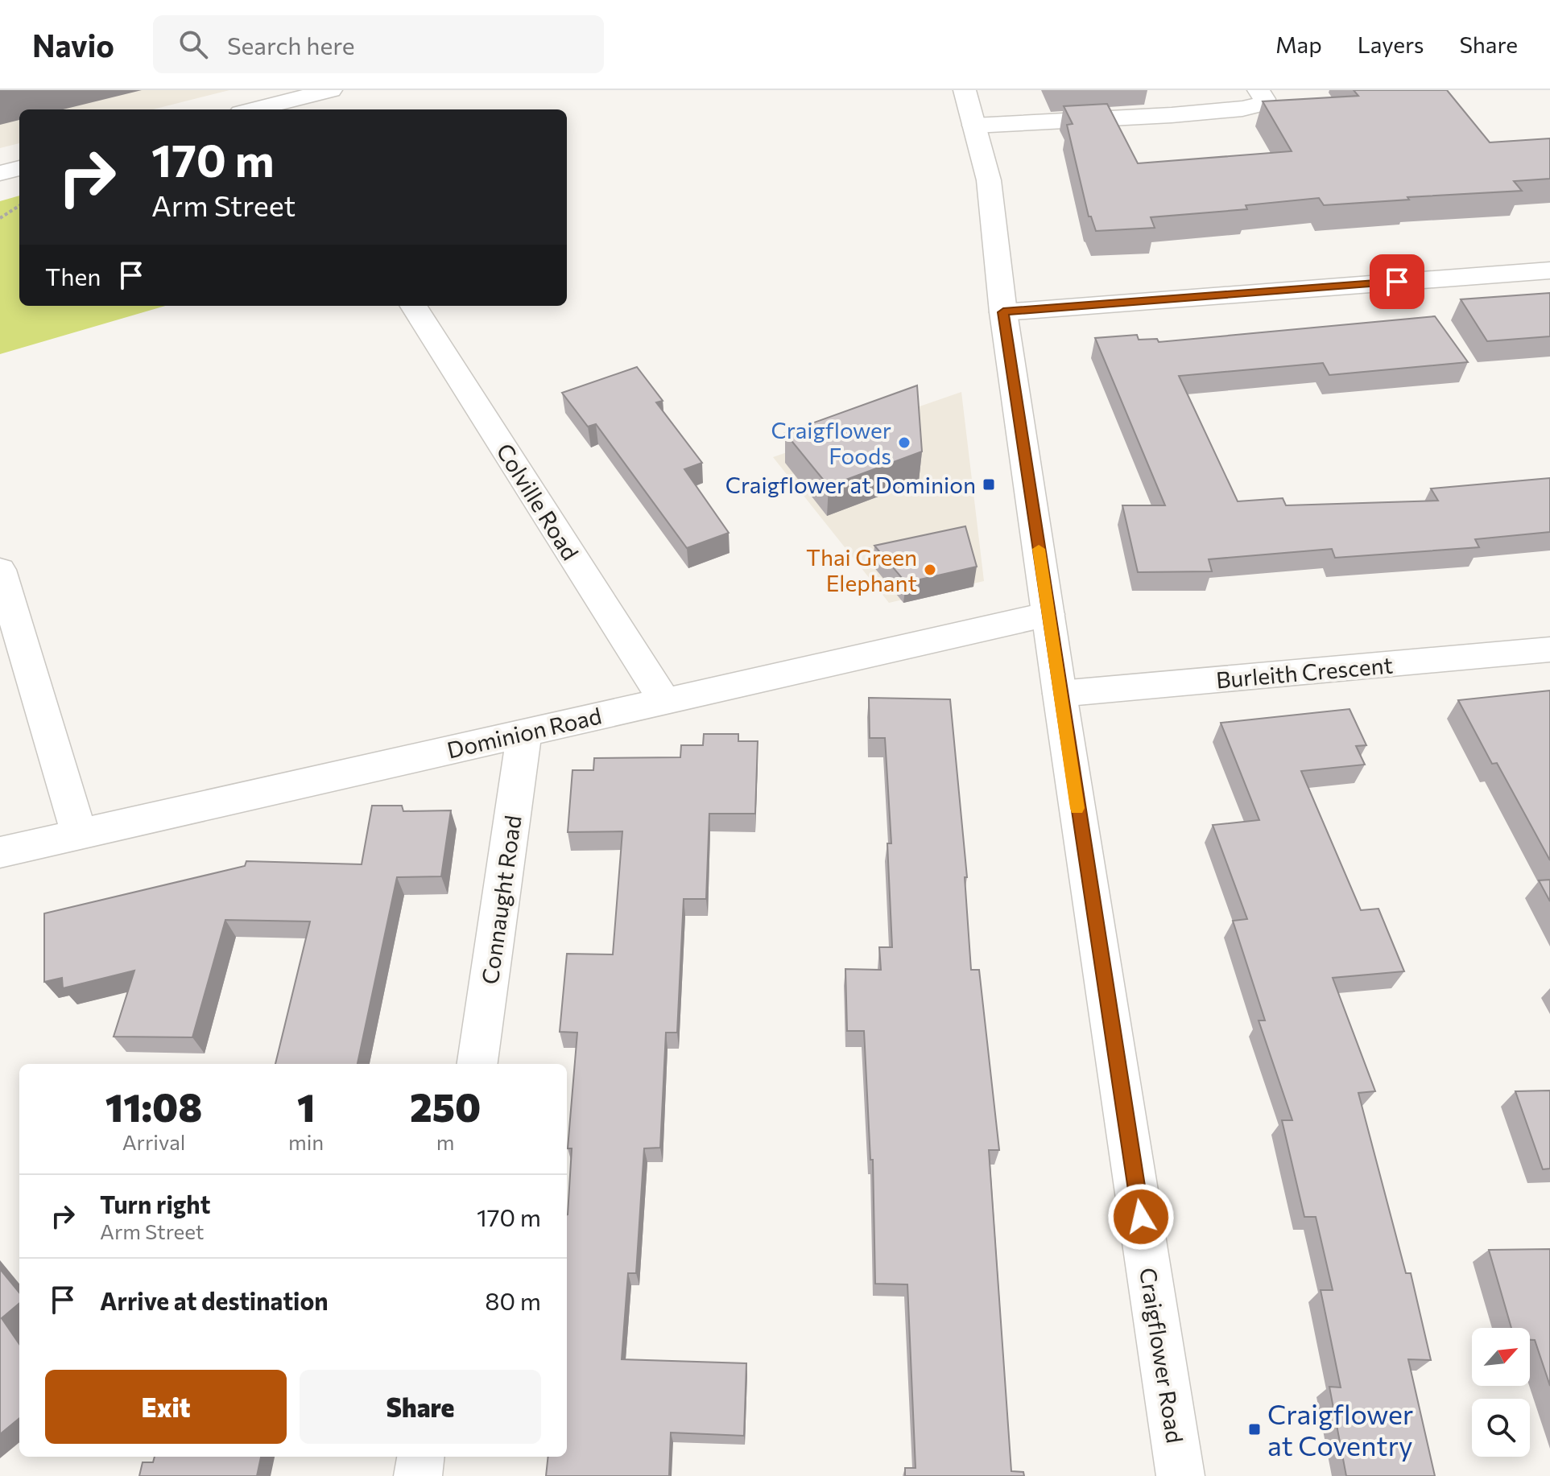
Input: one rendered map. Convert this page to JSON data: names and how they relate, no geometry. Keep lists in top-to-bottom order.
{
  "streets": {
    "street": [
      "Colville Road",
      "Burleith Crescent",
      "Dominion Road",
      "Connaught Road",
      "Craigflower Road"
    ]
  },
  "crossings": [
    ["Colville Road", "Dominion Road"],
    ["Burleith Crescent", "Craigflower Road"],
    ["Dominion Road", "Connaught Road"],
    ["Dominion Road", "Craigflower Road"]
  ],
  "places": {
    "other": ["Craigflower Foods", "Thai Green Elephant"],
    "transit": ["Craigflower at Dominion", "Craigflower at Coventry"]
  },
  "north": "top right",
  "page": {
    "header": "Navio",
    "search": "Search here",
    "nav": ["Map", "Layers", "Share"],
    "turn": ["170 m", "Arm Street"],
    "then": "Then",
    "eta": [
      "11:08",
      "Arrival",
      "1",
      "min",
      "250",
      "m"
    ],
    "list": [
      {
        "name": "Turn right",
        "note": "Arm Street",
        "value": "170 m"
      },
      {
        "name": "Arrive at destination",
        "value": "80 m"
      }
    ],
    "buttons": ["Exit", "Share"]
  }
}
